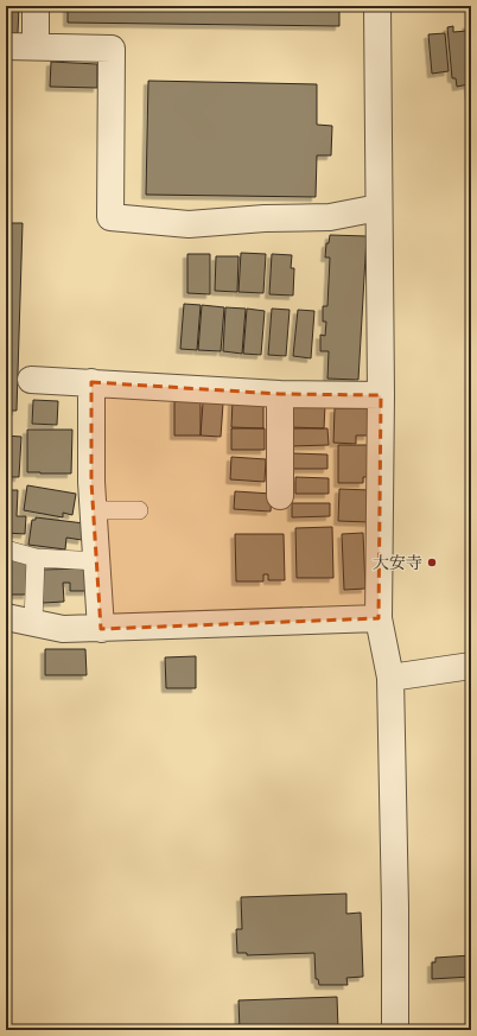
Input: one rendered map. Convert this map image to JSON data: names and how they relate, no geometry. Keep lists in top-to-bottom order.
{
  "places": ["大安寺"]
}
